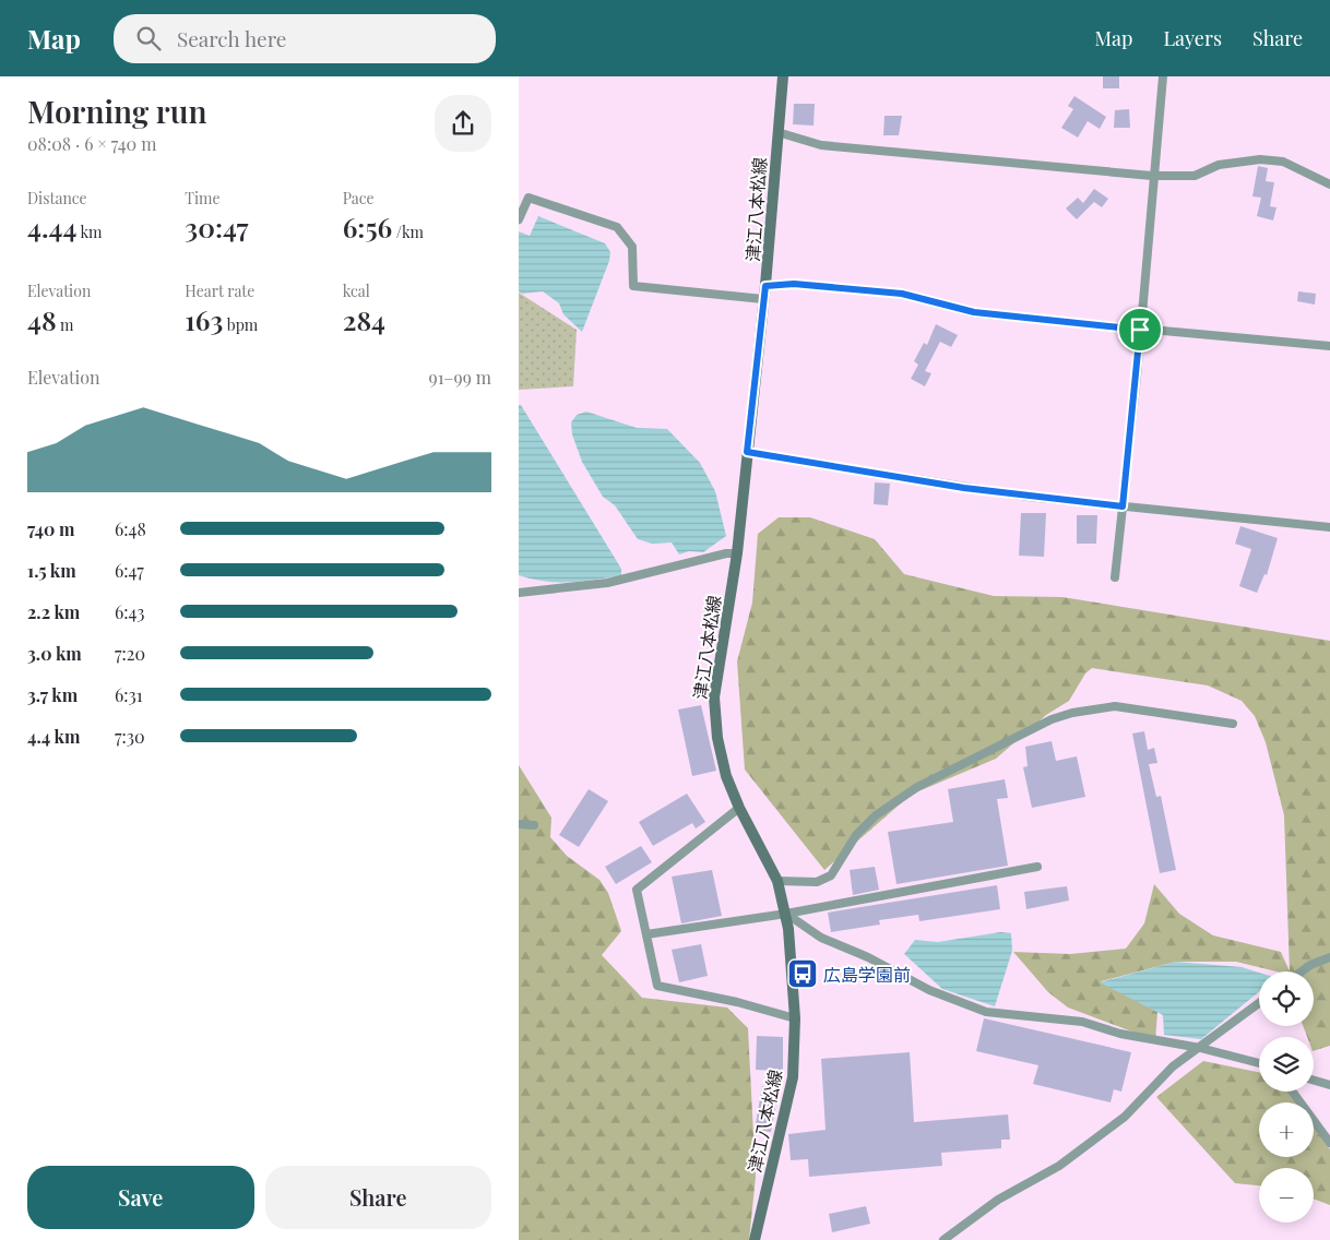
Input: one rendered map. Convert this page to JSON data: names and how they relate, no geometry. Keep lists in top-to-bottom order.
{
  "streets": {
    "main road": ["津江八本松線"]
  },
  "places": {
    "bus stop": ["広島学園前"]
  },
  "page": {
    "header": "Map",
    "search": "Search here",
    "nav": ["Map", "Layers", "Share"],
    "heading": ["Morning run", "08:08 · 6 × 740 m"],
    "stats": [
      ["Distance", "4.44 km"],
      ["Time", "30:47"],
      ["Pace", "6:56 /km"],
      ["Elevation", "48 m"],
      ["Heart rate", "163 bpm"],
      ["kcal", "284"]
    ],
    "chart": ["Elevation", "91–99 m"],
    "list": [
      {
        "name": "740 m",
        "note": "6:48"
      },
      {
        "name": "1.5 km",
        "note": "6:47"
      },
      {
        "name": "2.2 km",
        "note": "6:43"
      },
      {
        "name": "3.0 km",
        "note": "7:20"
      },
      {
        "name": "3.7 km",
        "note": "6:31"
      },
      {
        "name": "4.4 km",
        "note": "7:30"
      }
    ],
    "map_buttons": ["+", "−"],
    "buttons": ["Save", "Share"]
  }
}
